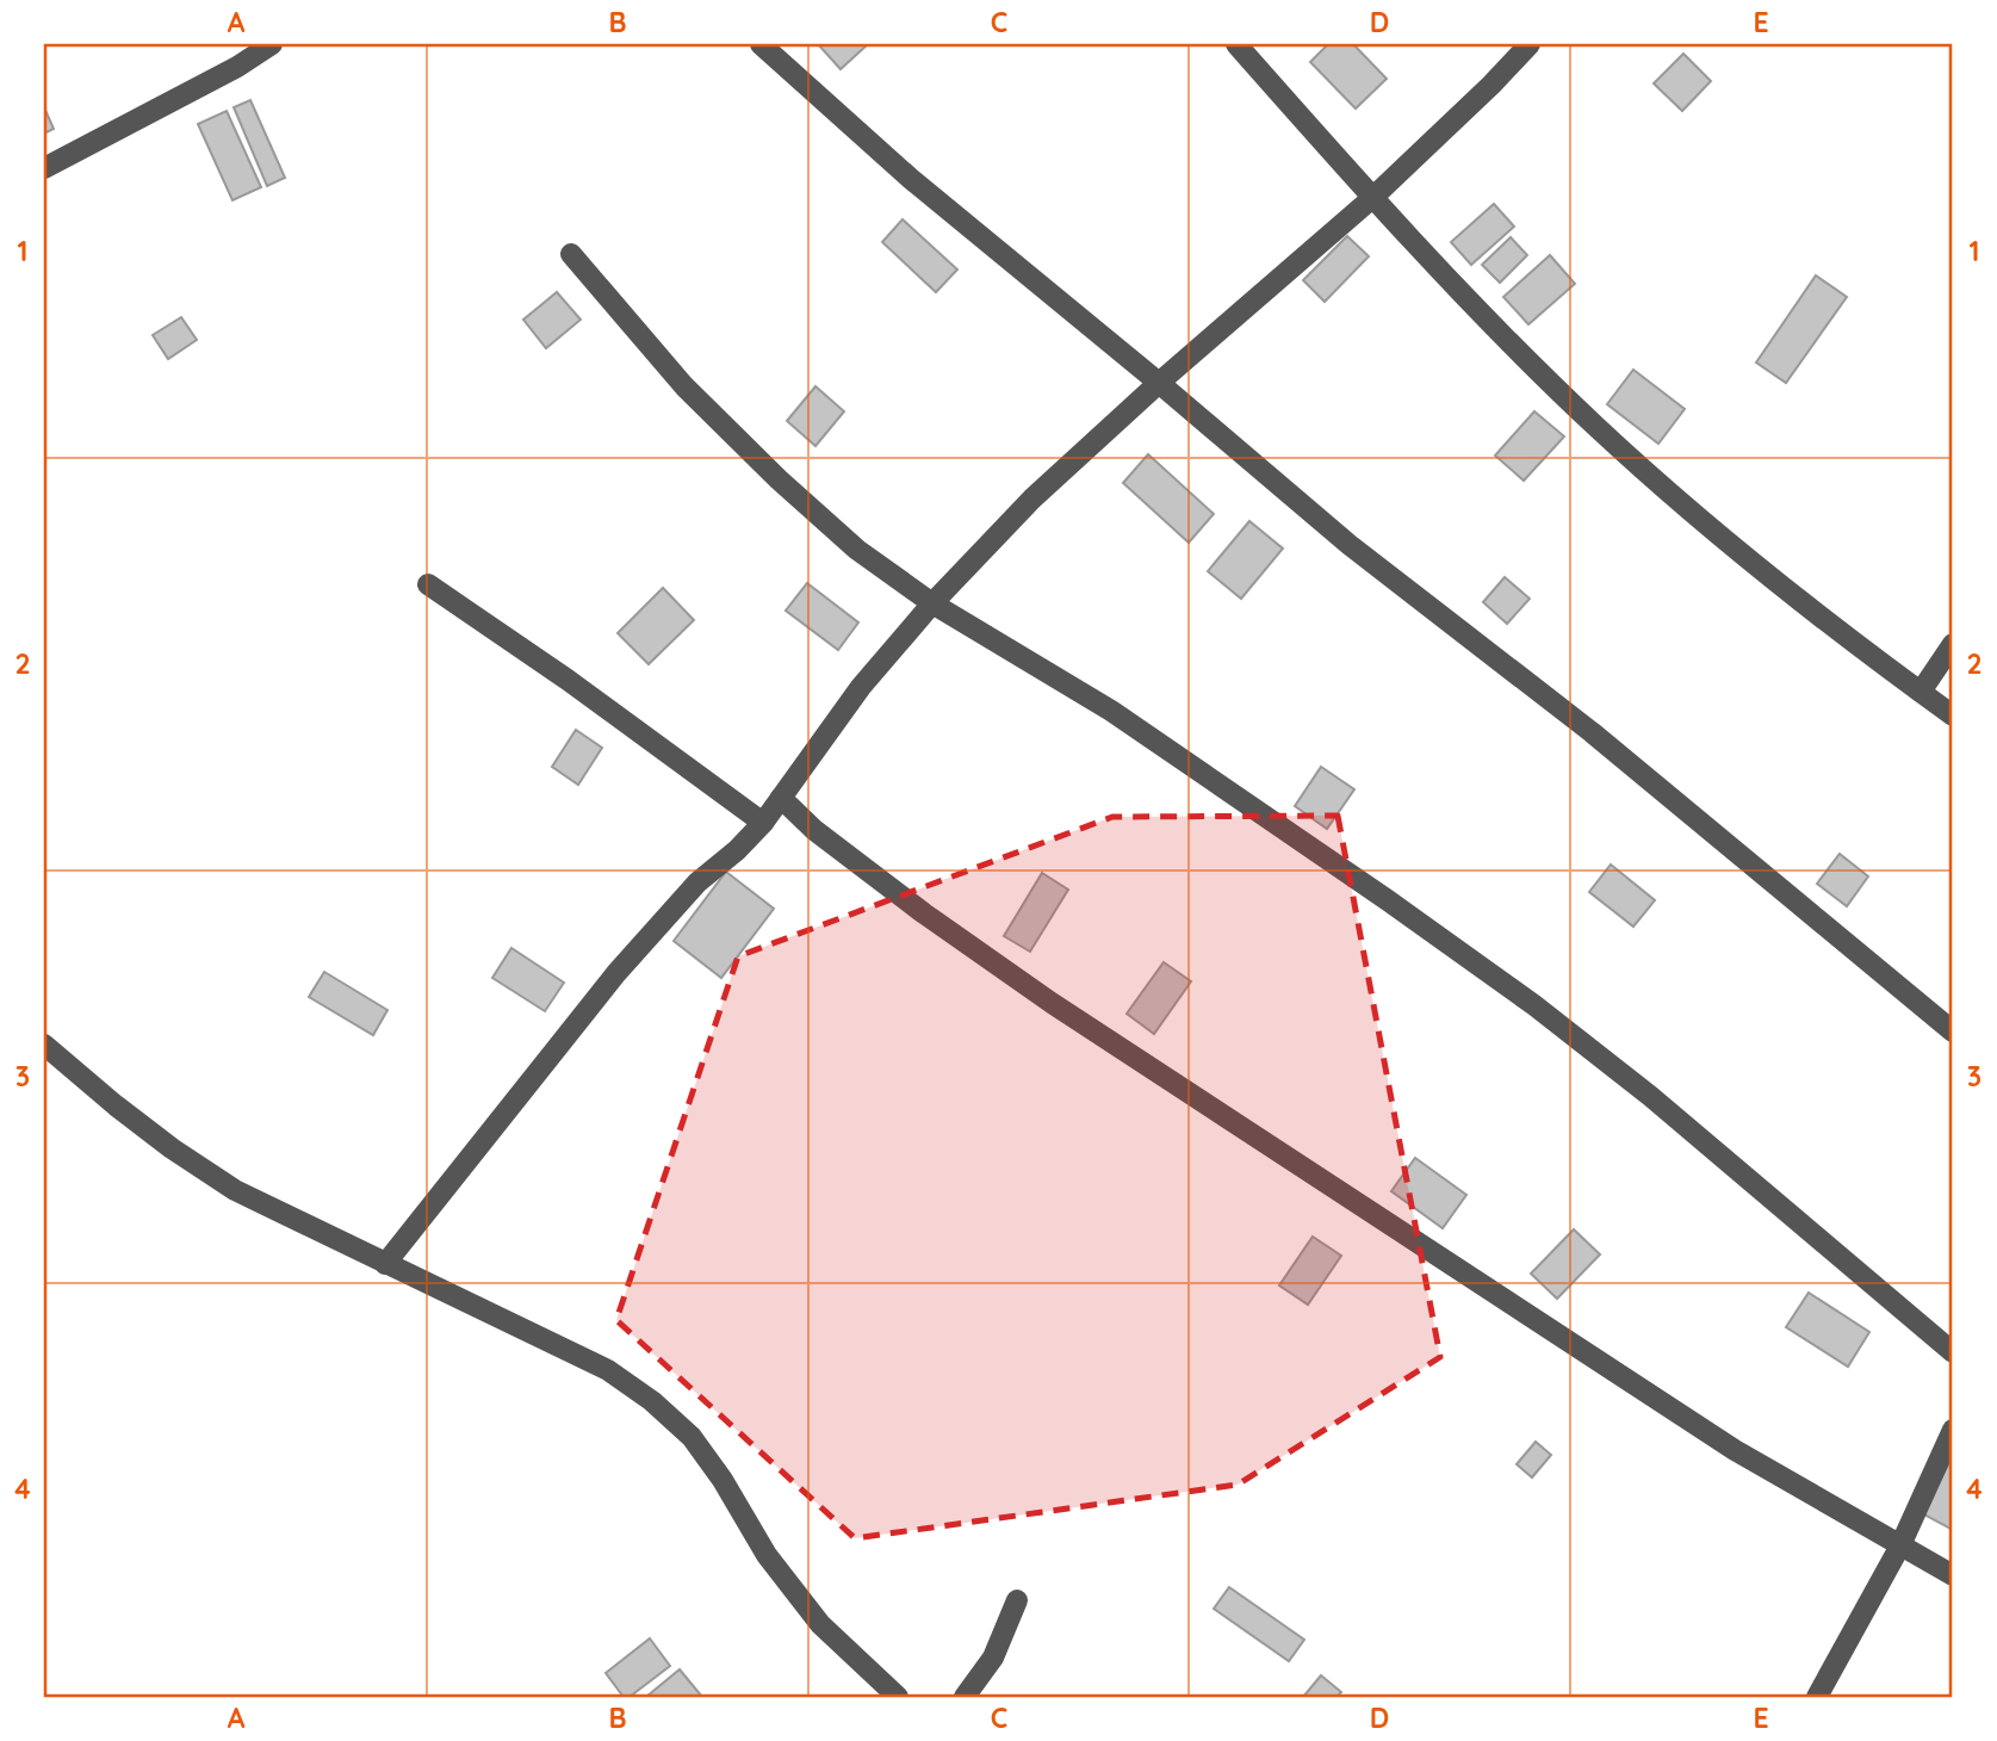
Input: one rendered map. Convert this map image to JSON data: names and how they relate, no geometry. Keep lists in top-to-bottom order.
{
  "grid": {
    "columns": [
      "A",
      "B",
      "C",
      "D",
      "E"
    ],
    "rows": [
      "1",
      "2",
      "3",
      "4"
    ]
  }
}
